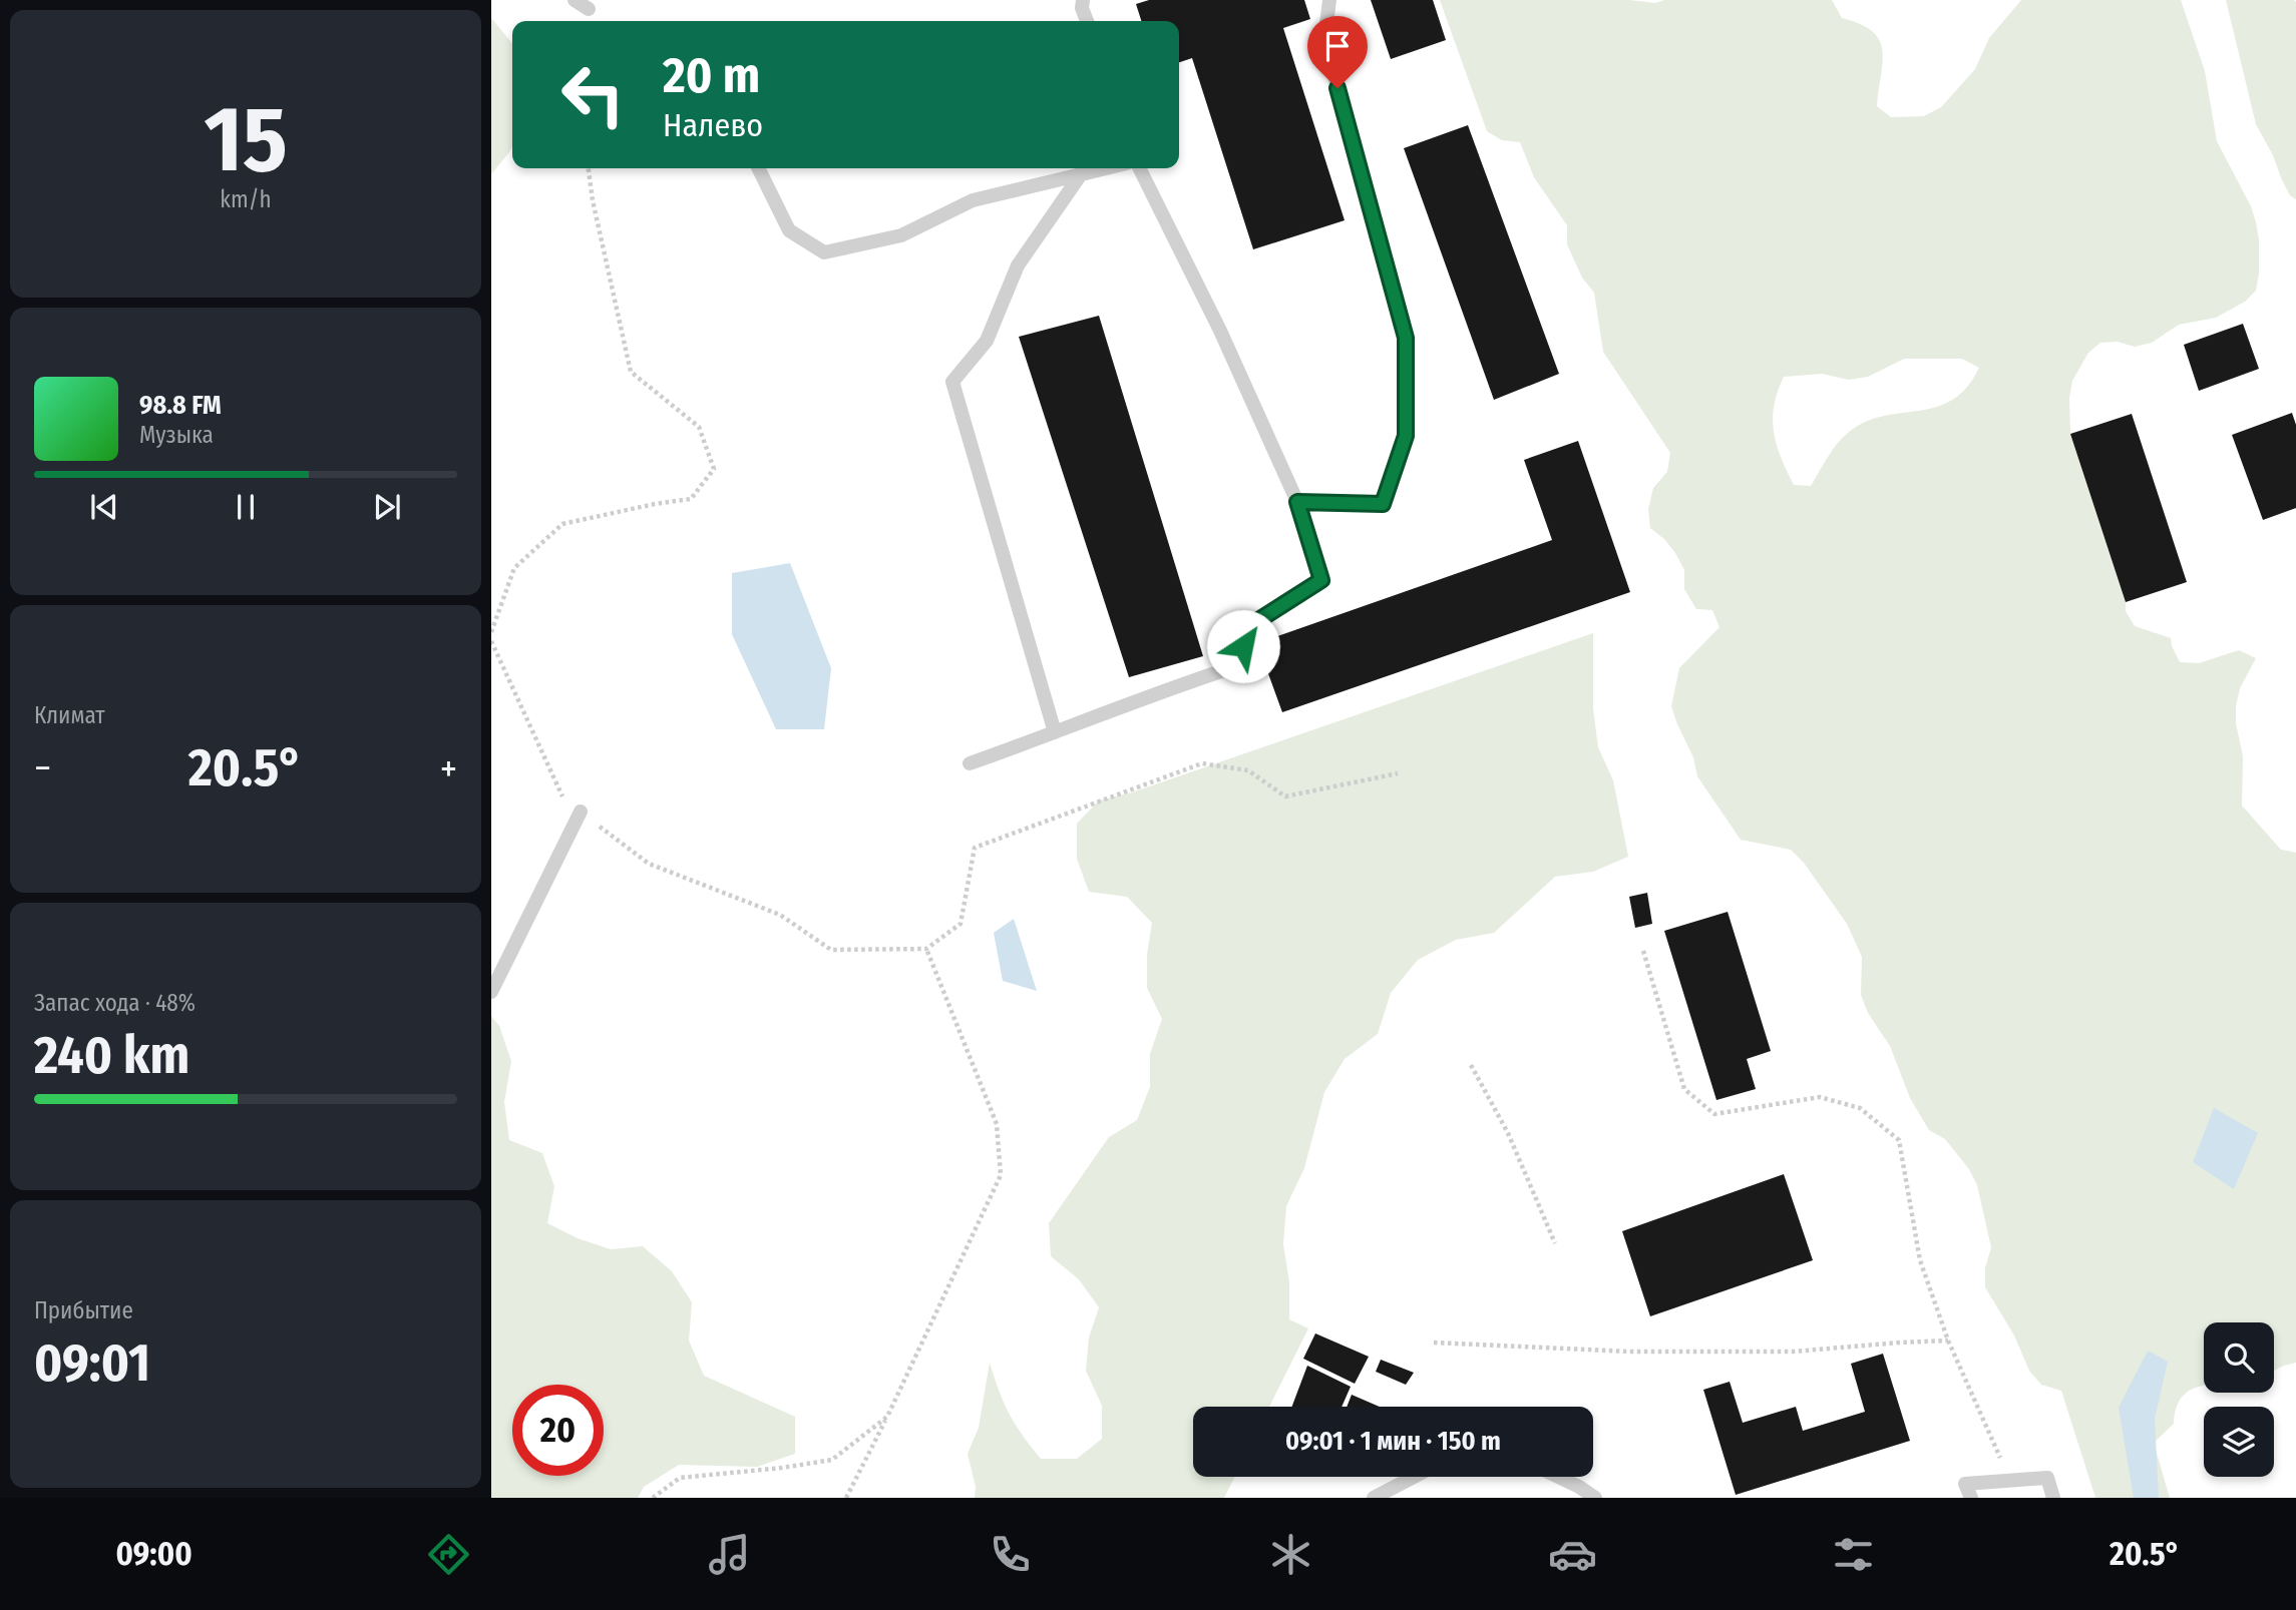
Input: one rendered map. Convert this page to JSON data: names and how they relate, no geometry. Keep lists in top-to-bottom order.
{
  "page": {
    "tile": [
      ["15", "km/h"],
      "Климат",
      ["Запас хода · 48%", "240 km"],
      ["Прибытие", "09:01"]
    ],
    "turn": ["20 m", "Налево"],
    "song": ["98.8 FM", "Музыка"],
    "heat": ["−", "20.5°", "+"],
    "limit": "20",
    "trip": "09:01 · 1 мин · 150 m",
    "tabs": ["09:00", "20.5°"]
  }
}
